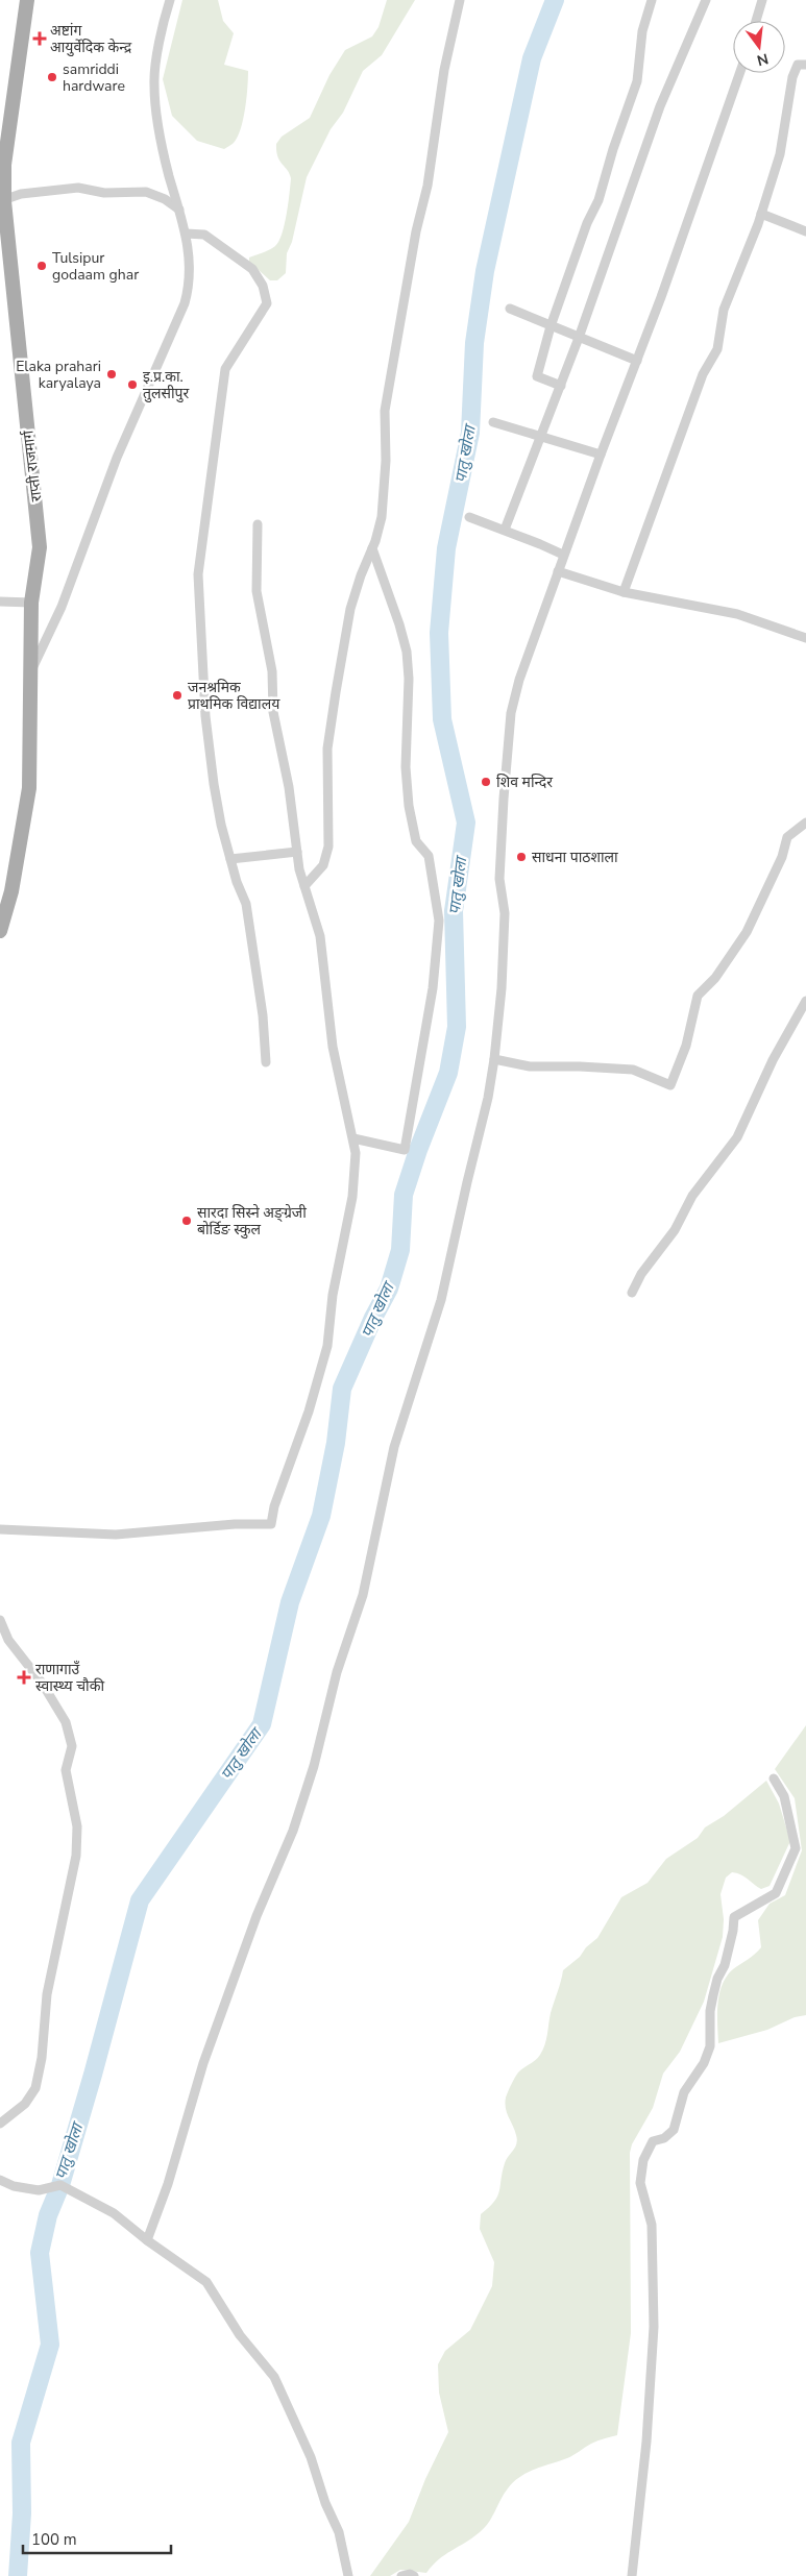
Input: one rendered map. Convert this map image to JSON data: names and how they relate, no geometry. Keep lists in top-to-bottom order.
{
  "streets": {
    "main road": ["राप्ती राजमार्ग"]
  },
  "water": ["पातु खोला"],
  "places": {
    "health": ["अष्टांग आयुर्वेदिक केन्द्र", "राणागाउँ स्वास्थ्य चौकी"],
    "other": [
      "samriddi hardware",
      "Tulsipur godaam ghar",
      "Elaka prahari karyalaya",
      "इ.प्र.का. तुलसीपुर",
      "जनश्रमिक प्राथमिक विद्यालय",
      "शिव मन्दिर",
      "साधना पाठशाला",
      "सारदा सिस्ने अङ्ग्रेजी बोर्डिङ स्कुल"
    ]
  },
  "scale_bar": "100 m",
  "north": "bottom"
}
